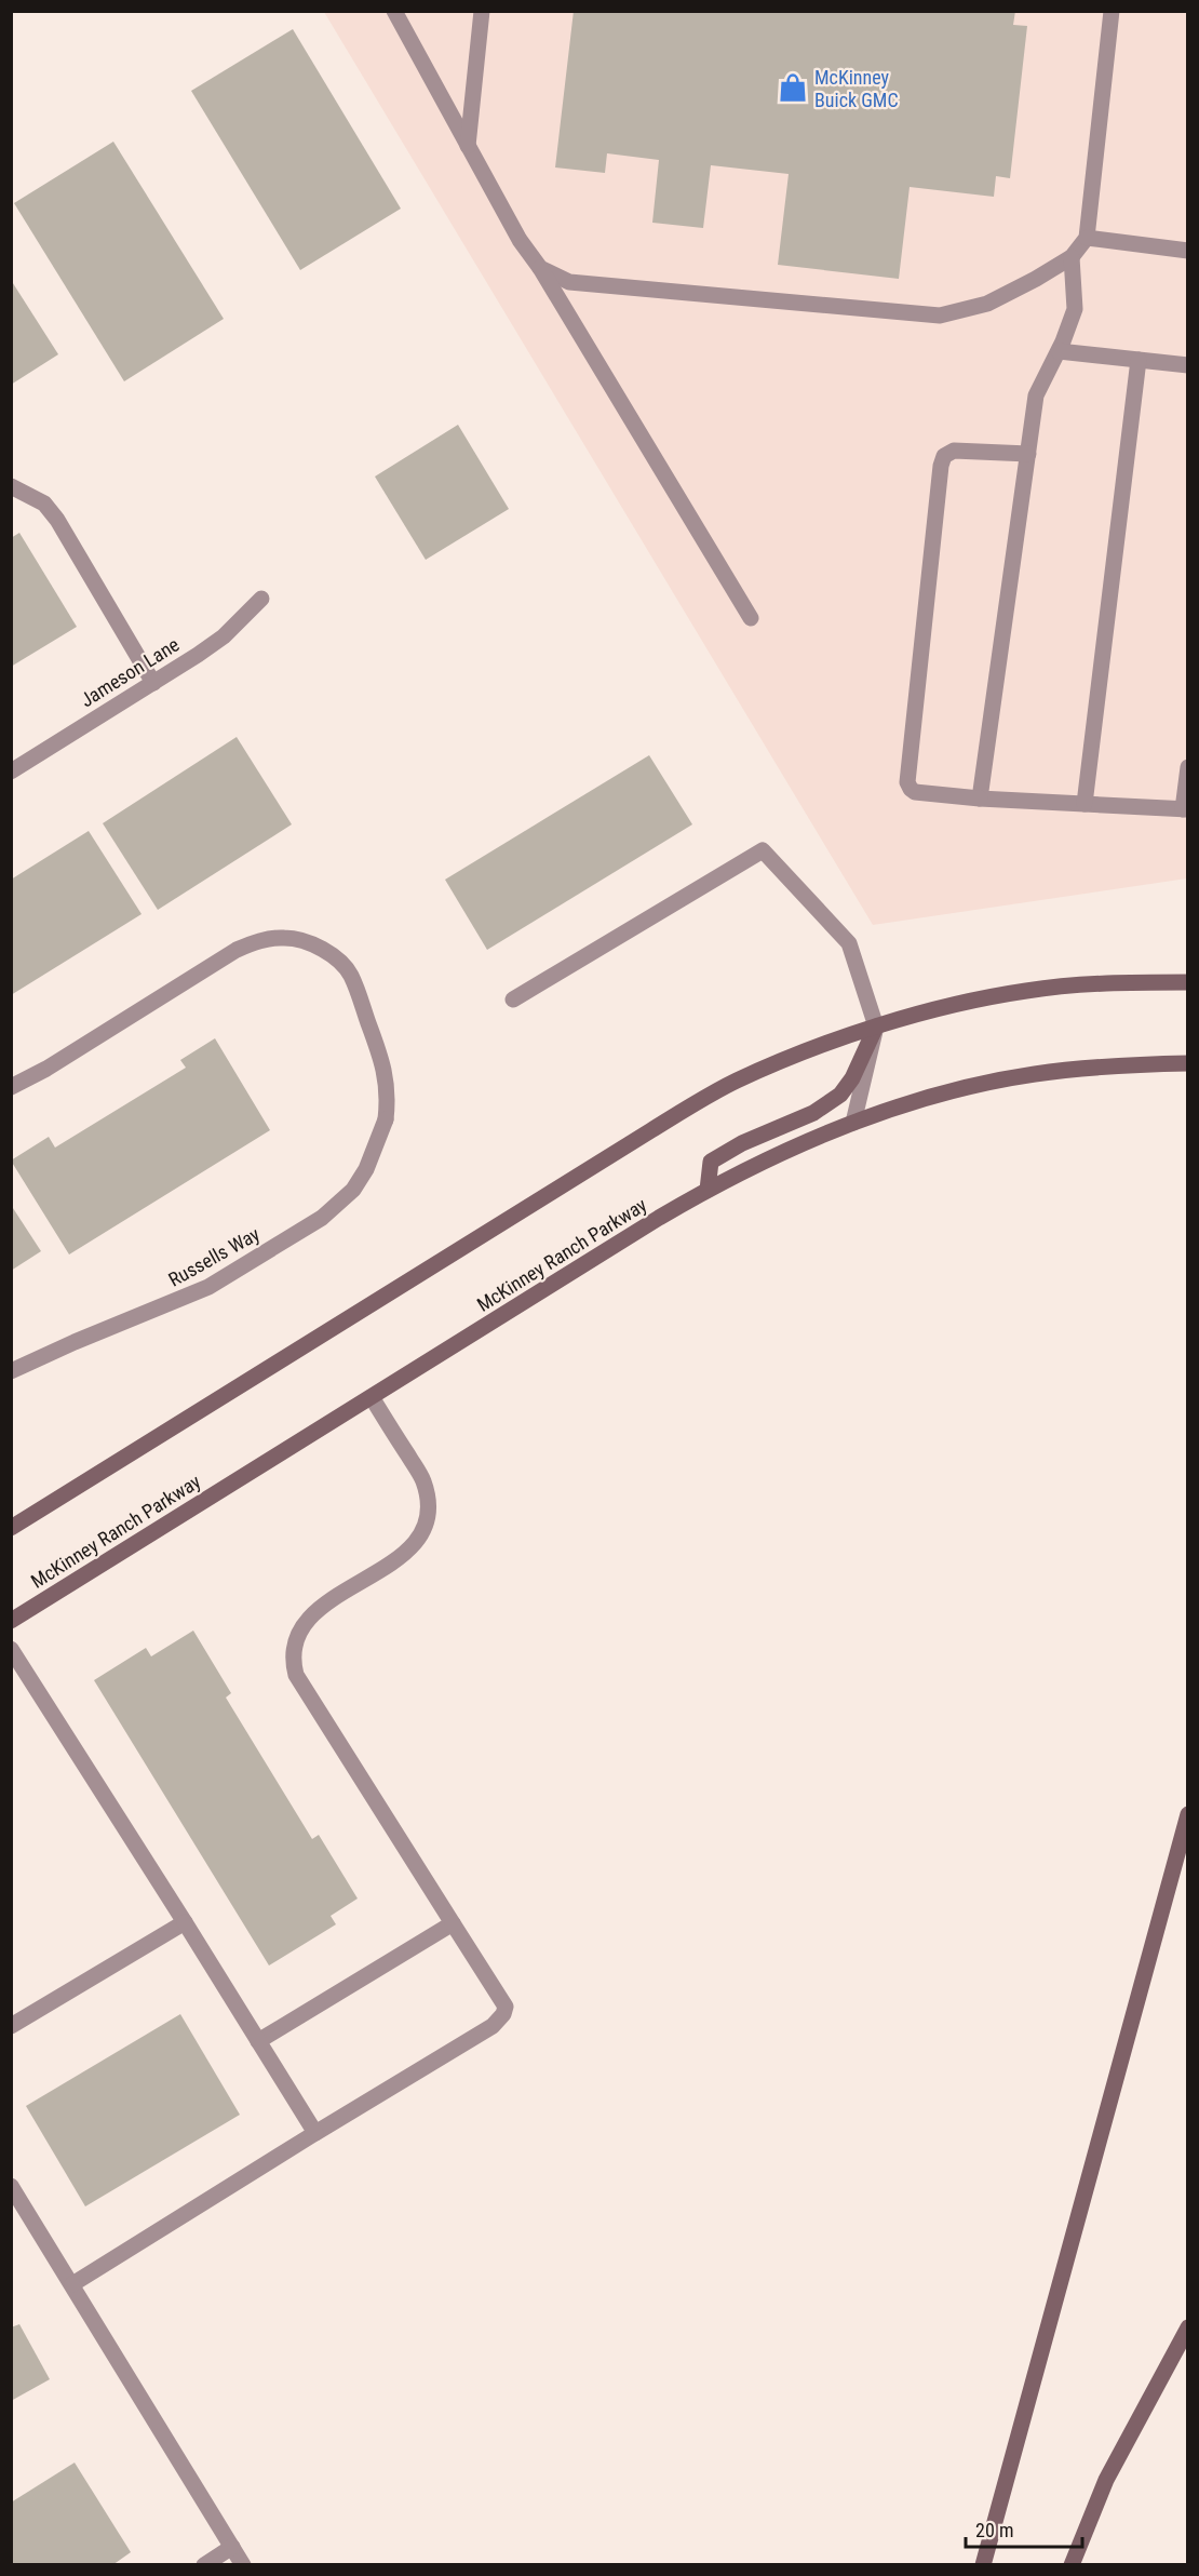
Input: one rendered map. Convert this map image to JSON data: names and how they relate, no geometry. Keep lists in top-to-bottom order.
{
  "streets": {
    "main road": ["McKinney Ranch Parkway"],
    "street": ["Jameson Lane", "Russells Way"]
  },
  "places": {
    "shop": ["McKinney Buick GMC"]
  },
  "scale_bar": "20 m"
}
